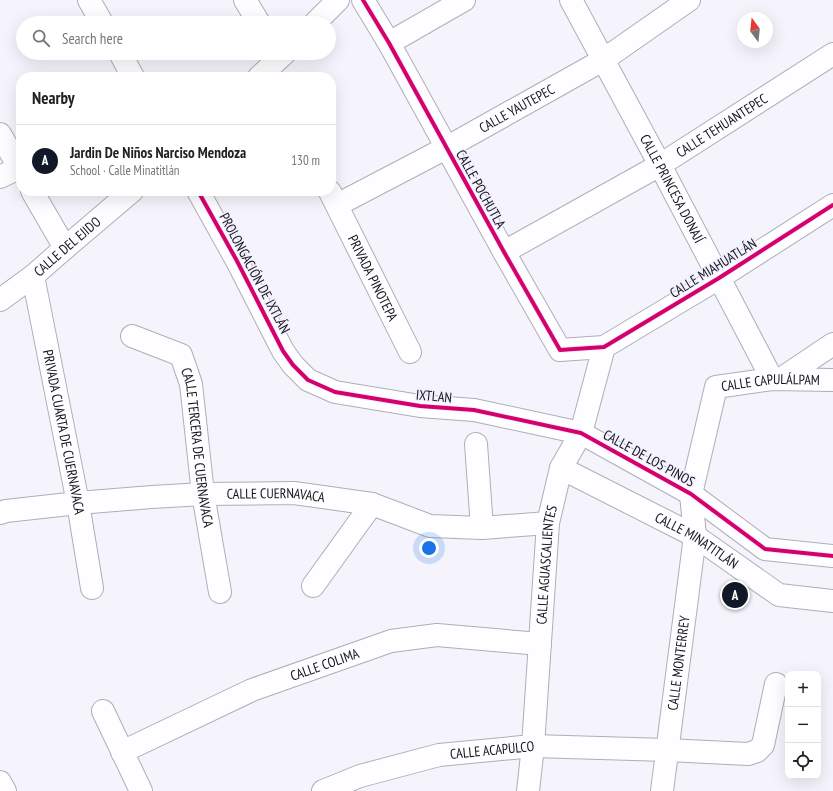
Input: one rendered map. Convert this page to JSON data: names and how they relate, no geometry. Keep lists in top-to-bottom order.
{
  "streets": {
    "street": [
      "CALLE YAUTEPEC",
      "CALLE TEHUANTEPEC",
      "CALLE POCHUTLA",
      "CALLE PRINCESA DONAJÍ",
      "CALLE DEL EJIDO",
      "CALLE MIAHUATLÁN",
      "PROLONGACIÓN DE IXTLÁN",
      "PRIVADA PINOTEPA",
      "CALLE CAPULÁLPAM",
      "IXTLAN",
      "PRIVADA CUARTA DE CUERNAVACA",
      "CALLE TERCERA DE CUERNAVACA",
      "CALLE DE LOS PINOS",
      "CALLE CUERNAVACA",
      "CALLE MINATITLÁN",
      "CALLE AGUASCALIENTES",
      "CALLE MONTERREY",
      "CALLE COLIMA",
      "CALLE ACAPULCO"
    ]
  },
  "crossings": [
    ["CALLE YAUTEPEC", "CALLE POCHUTLA"],
    ["CALLE YAUTEPEC", "CALLE PRINCESA DONAJÍ"],
    ["CALLE YAUTEPEC", "PRIVADA PINOTEPA"],
    ["CALLE TEHUANTEPEC", "CALLE POCHUTLA"],
    ["CALLE TEHUANTEPEC", "CALLE PRINCESA DONAJÍ"],
    ["CALLE POCHUTLA", "CALLE MIAHUATLÁN"],
    ["CALLE POCHUTLA", "CALLE AGUASCALIENTES"],
    ["CALLE PRINCESA DONAJÍ", "CALLE MIAHUATLÁN"],
    ["CALLE PRINCESA DONAJÍ", "CALLE CAPULÁLPAM"],
    ["CALLE DEL EJIDO", "PRIVADA CUARTA DE CUERNAVACA"],
    ["CALLE MIAHUATLÁN", "CALLE AGUASCALIENTES"],
    ["PROLONGACIÓN DE IXTLÁN", "IXTLAN"],
    ["CALLE CAPULÁLPAM", "CALLE DE LOS PINOS"],
    ["CALLE CAPULÁLPAM", "CALLE MINATITLÁN"],
    ["CALLE CAPULÁLPAM", "CALLE MONTERREY"],
    ["IXTLAN", "CALLE DE LOS PINOS"],
    ["IXTLAN", "CALLE AGUASCALIENTES"],
    ["PRIVADA CUARTA DE CUERNAVACA", "CALLE CUERNAVACA"],
    ["CALLE TERCERA DE CUERNAVACA", "CALLE CUERNAVACA"],
    ["CALLE DE LOS PINOS", "CALLE AGUASCALIENTES"],
    ["CALLE CUERNAVACA", "CALLE AGUASCALIENTES"],
    ["CALLE MINATITLÁN", "CALLE AGUASCALIENTES"],
    ["CALLE MINATITLÁN", "CALLE MONTERREY"],
    ["CALLE AGUASCALIENTES", "CALLE COLIMA"],
    ["CALLE AGUASCALIENTES", "CALLE ACAPULCO"],
    ["CALLE MONTERREY", "CALLE ACAPULCO"]
  ],
  "north": "top",
  "page": {
    "search": "Search here",
    "heading": "Nearby",
    "list": [
      {
        "mark": "A",
        "name": "Jardin De Niños Narciso Mendoza",
        "note": "School · Calle Minatitlán",
        "value": "130 m"
      }
    ],
    "pins": "A",
    "map_buttons": ["+", "−"]
  }
}
